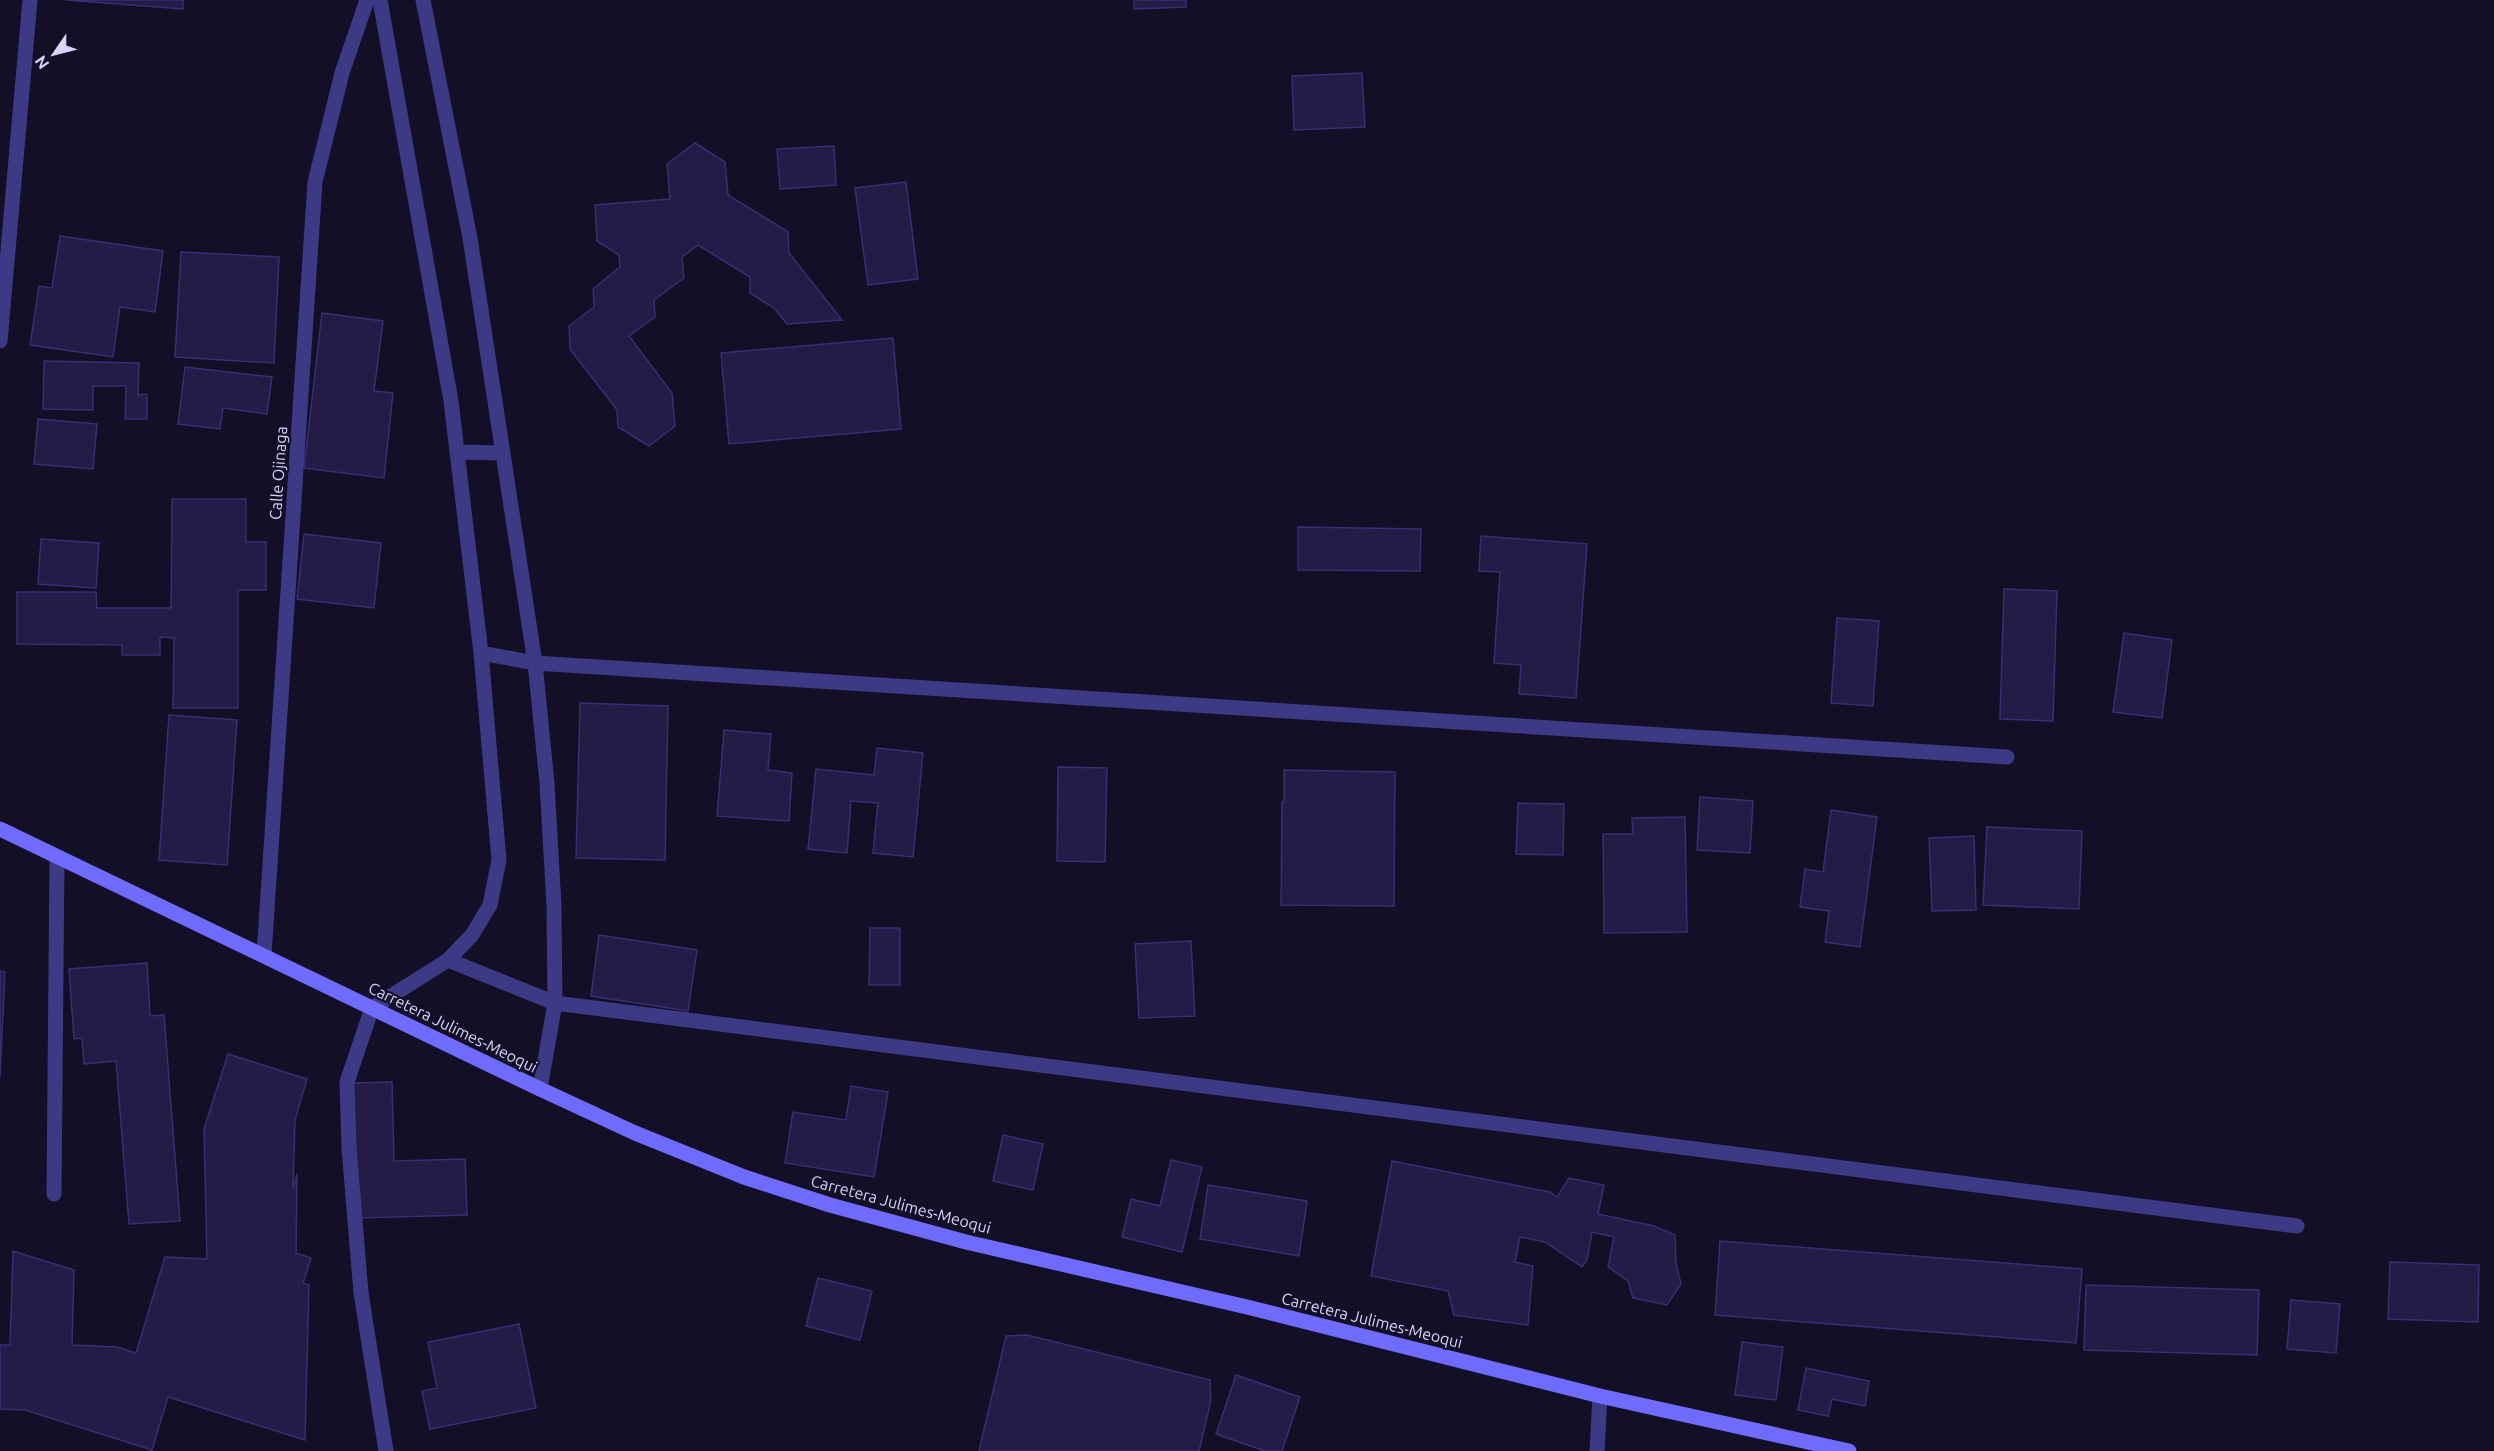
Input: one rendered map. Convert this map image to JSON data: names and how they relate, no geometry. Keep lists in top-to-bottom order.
{
  "streets": {
    "main road": ["Carretera Julimes-Meoqui"],
    "street": ["Calle Ojinaga"]
  },
  "crossings": [
    ["Calle Ojinaga", "Carretera Julimes-Meoqui"]
  ],
  "north": "bottom left"
}
